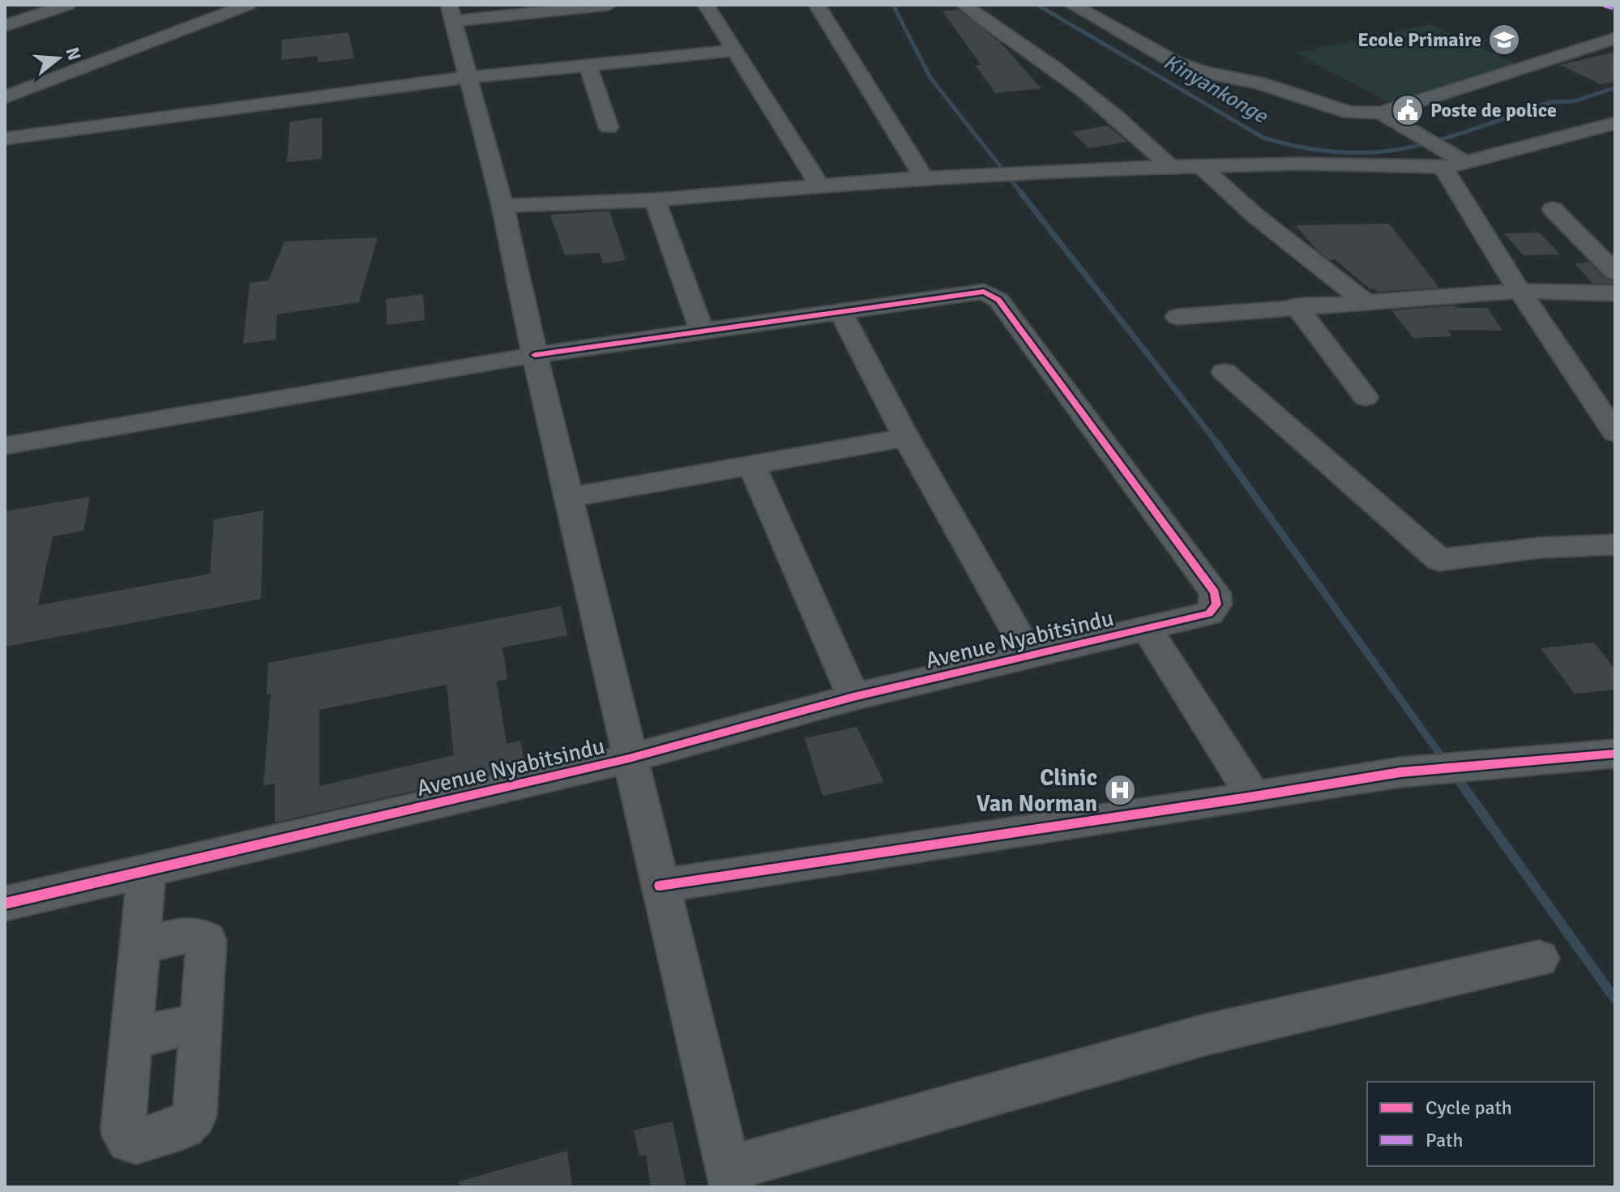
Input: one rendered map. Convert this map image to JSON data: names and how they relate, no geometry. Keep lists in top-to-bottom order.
{
  "streets": {
    "street": ["Avenue Nyabitsindu"]
  },
  "water": ["Kinyankonge"],
  "places": {
    "school or university": ["Ecole Primaire"],
    "public building": ["Poste de police"],
    "hospital": ["Clinic Van Norman"]
  },
  "legend": ["Cycle path", "Path"],
  "north": "right"
}
